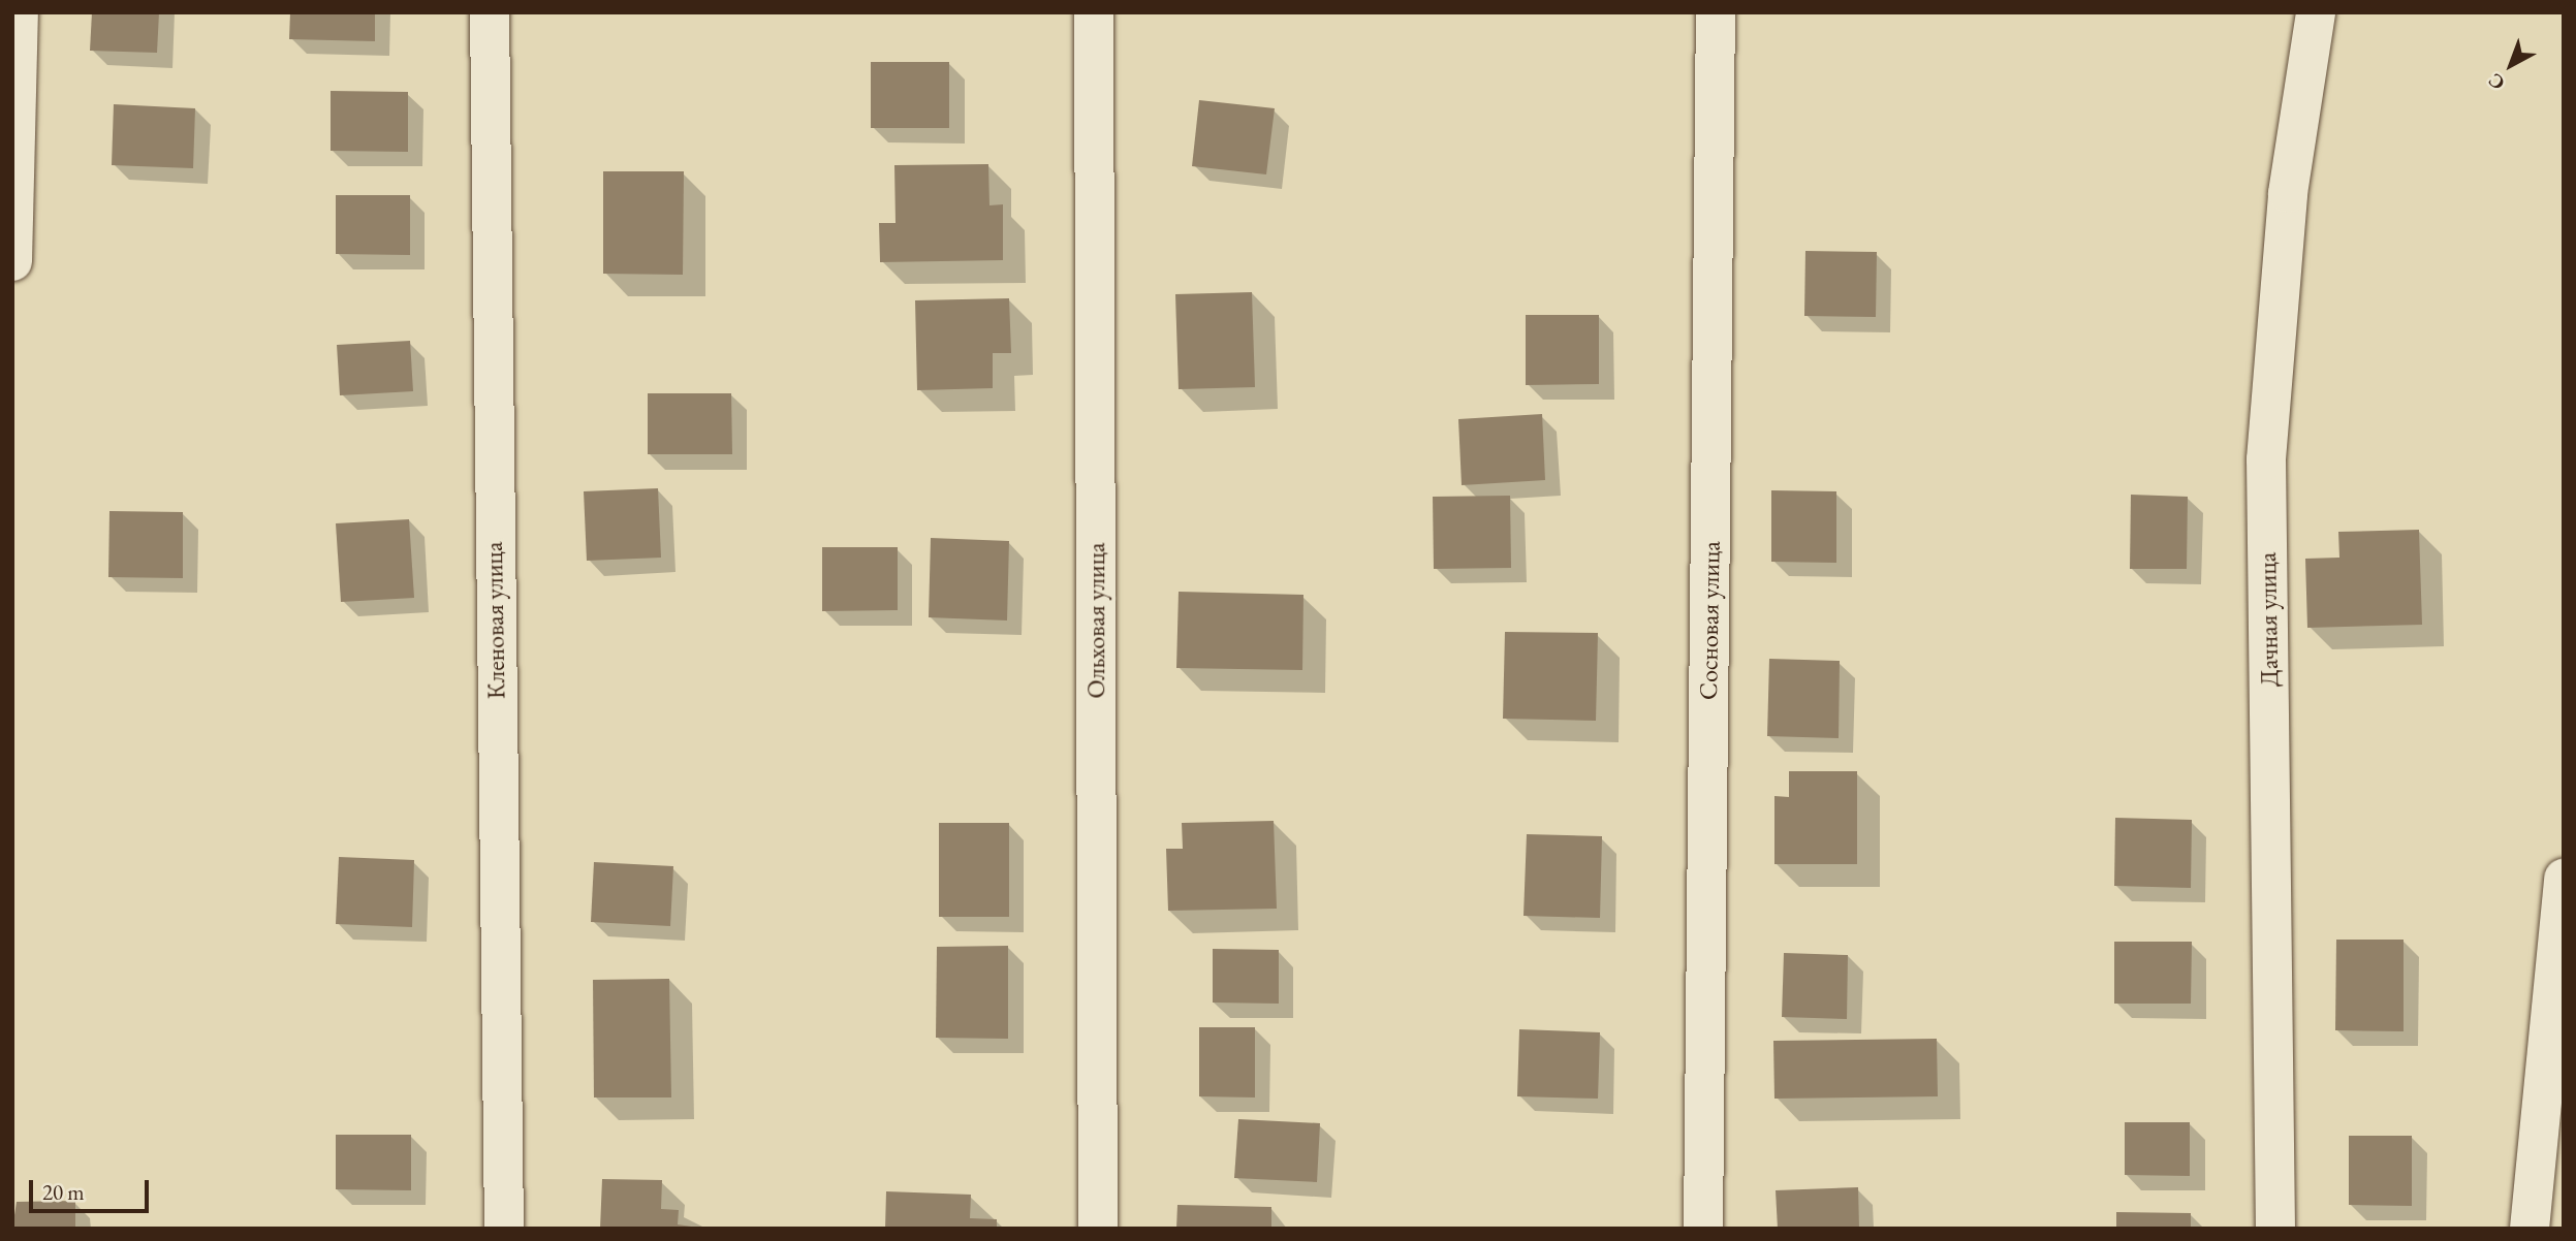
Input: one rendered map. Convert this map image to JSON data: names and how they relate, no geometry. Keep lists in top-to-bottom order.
{
  "streets": {
    "street": [
      "Дачная улица",
      "Кленовая улица",
      "Ольховая улица",
      "Сосновая улица"
    ]
  },
  "scale_bar": "20 m",
  "north": "bottom left"
}
